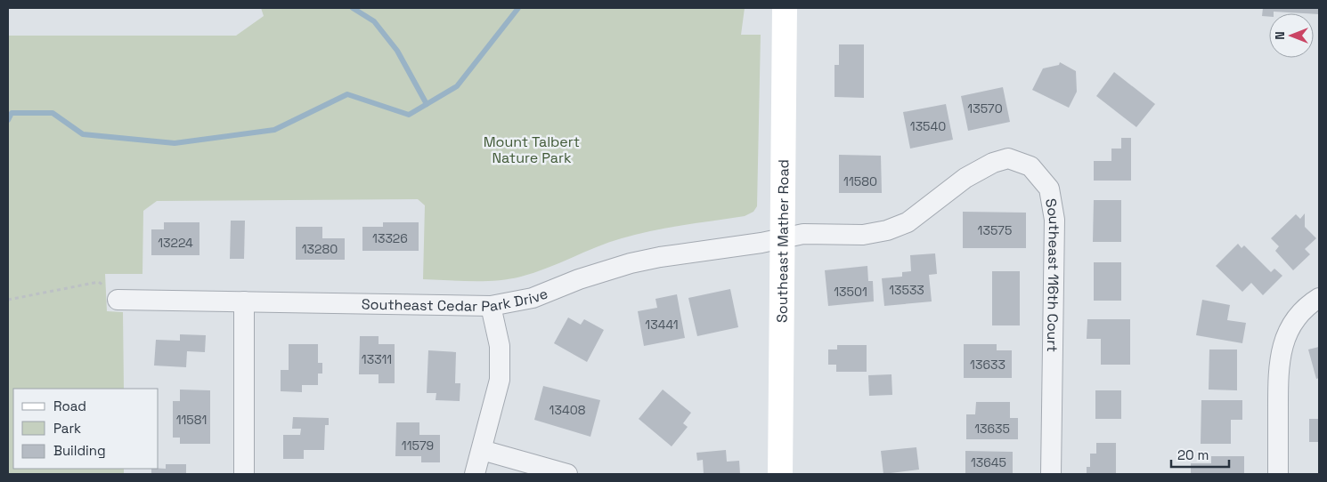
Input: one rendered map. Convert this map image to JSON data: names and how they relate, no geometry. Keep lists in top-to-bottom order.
{
  "streets": {
    "street": ["Southeast Mather Road", "Southeast 116th Court", "Southeast Cedar Park Drive"]
  },
  "crossings": [
    ["Southeast Mather Road", "Southeast 116th Court"],
    ["Southeast Mather Road", "Southeast Cedar Park Drive"],
    ["Southeast 116th Court", "Southeast Cedar Park Drive"]
  ],
  "parks": ["Mount Talbert Nature Park"],
  "house_numbers": [
    "13570",
    "13540",
    "11580",
    "13575",
    "13326",
    "13224",
    "13280",
    "13533",
    "13501",
    "13441",
    "13311",
    "13633",
    "13408",
    "11581",
    "13635",
    "11579",
    "13645"
  ],
  "legend": ["Road", "Park", "Building"],
  "scale_bar": "20 m",
  "north": "left"
}
